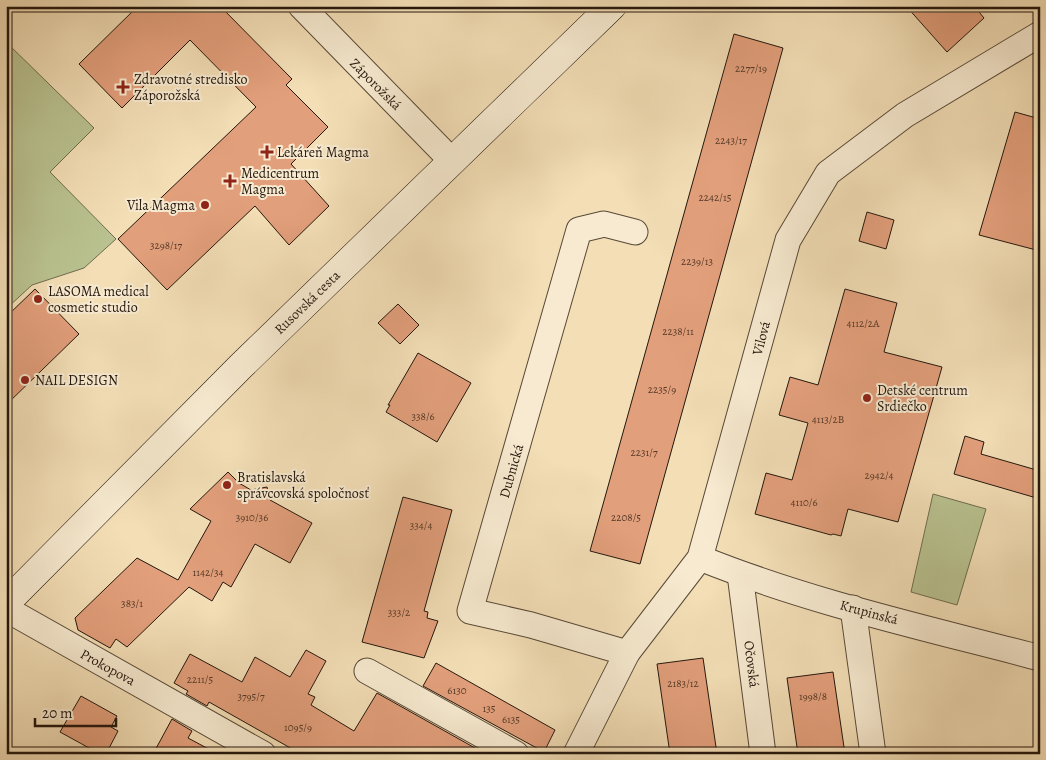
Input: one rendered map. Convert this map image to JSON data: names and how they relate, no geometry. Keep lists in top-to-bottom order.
{
  "streets": {
    "street": [
      "Záporožská",
      "Rusovská cesta",
      "Vilová",
      "Dubnická",
      "Krupinská",
      "Očovská",
      "Prokopova"
    ]
  },
  "crossings": [
    ["Záporožská", "Rusovská cesta"],
    ["Vilová", "Dubnická"],
    ["Vilová", "Krupinská"],
    ["Krupinská", "Očovská"]
  ],
  "places": {
    "health": ["Zdravotné stredisko Záporožská", "Lekáreň Magma", "Medicentrum Magma"],
    "other": [
      "Vila Magma",
      "LASOMA medical cosmetic studio",
      "NAIL DESIGN",
      "Detské centrum Srdiečko",
      "Bratislavská správcovská spoločnosť"
    ]
  },
  "house_numbers": [
    "2277/19",
    "2243/17",
    "2242/15",
    "3298/17",
    "2239/13",
    "4112/2A",
    "2238/11",
    "2235/9",
    "338/6",
    "4113/2B",
    "2231/7",
    "2942/4",
    "4110/6",
    "3910/36",
    "2208/5",
    "334/4",
    "1142/34",
    "383/1",
    "333/2",
    "2211/5",
    "2183/12",
    "6130",
    "3795/7",
    "1998/8",
    "135",
    "6135",
    "1095/9"
  ],
  "scale_bar": "20 m"
}
